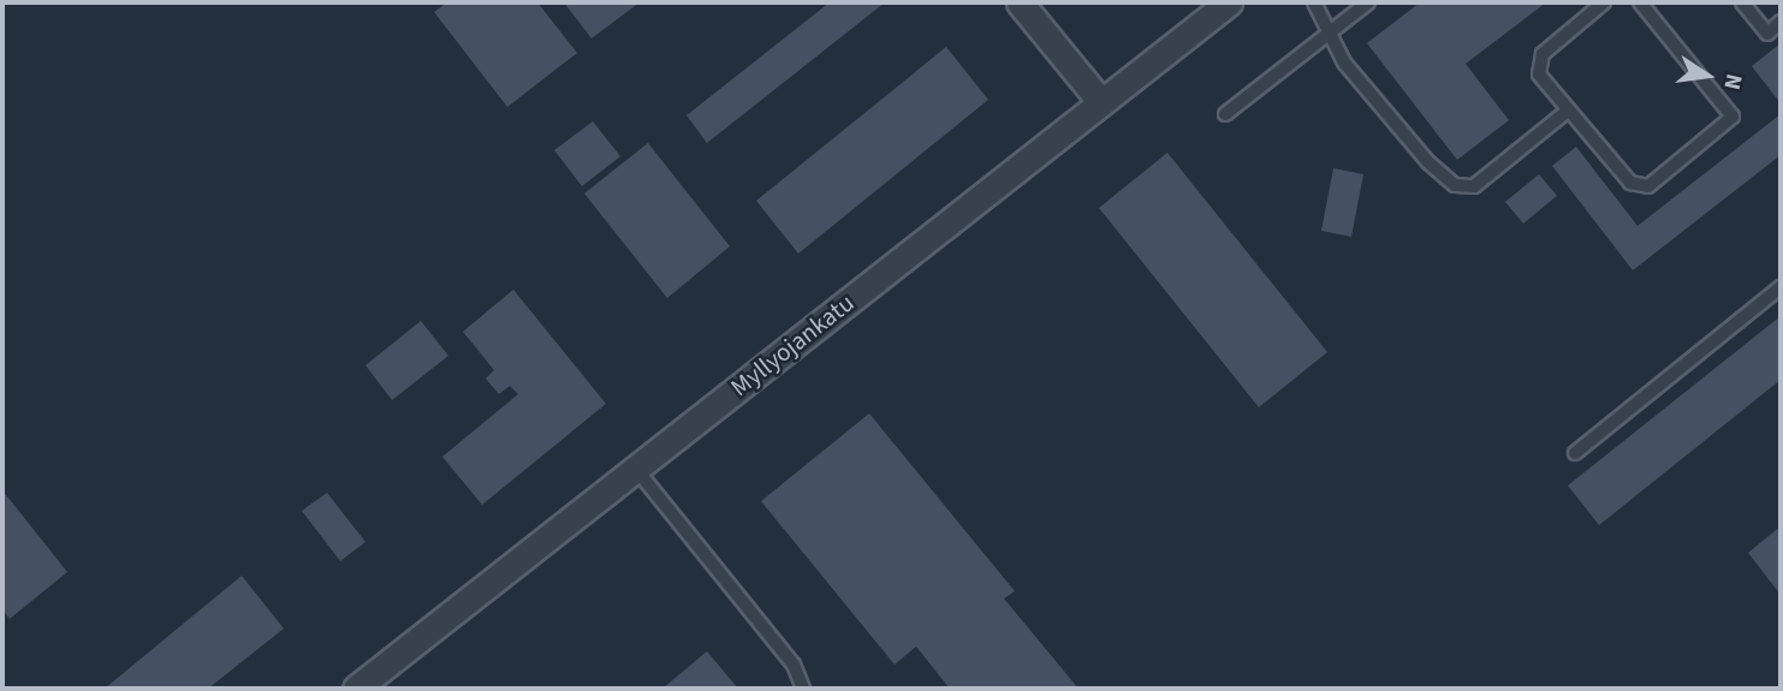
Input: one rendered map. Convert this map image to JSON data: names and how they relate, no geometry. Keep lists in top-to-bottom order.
{
  "streets": {
    "street": ["Myllyojankatu"]
  },
  "north": "right"
}
